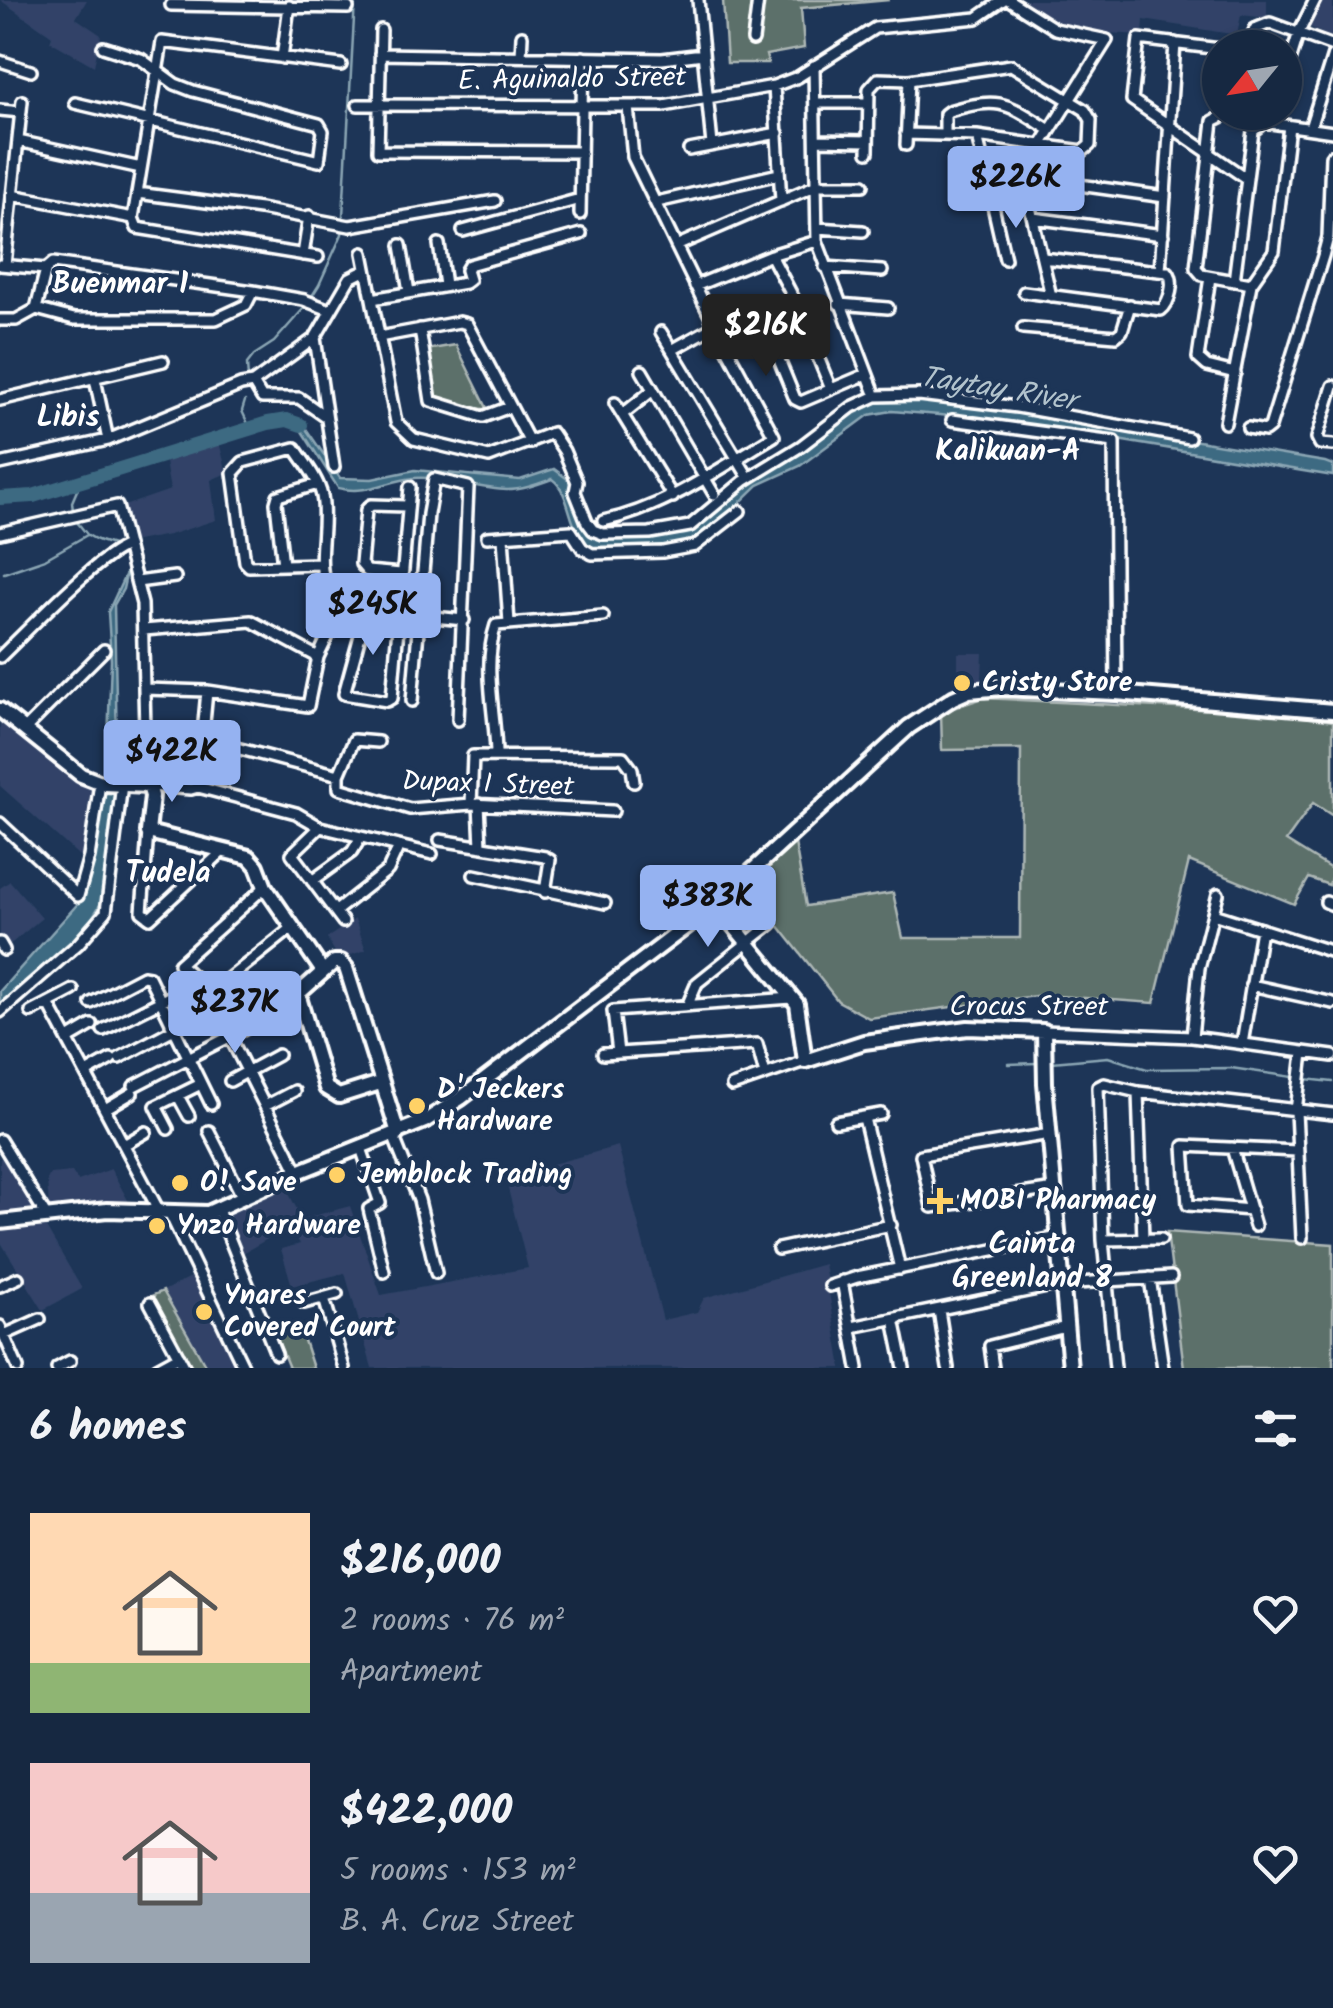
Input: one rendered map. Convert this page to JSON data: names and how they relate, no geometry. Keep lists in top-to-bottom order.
{
  "streets": {
    "street": ["E. Aguinaldo Street", "Dupax I Street", "Crocus Street"]
  },
  "districts": [
    "Buenmar 1",
    "Libis",
    "Kalikuan-A",
    "Tudela",
    "Cainta Greenland 8"
  ],
  "water": ["Taytay River"],
  "places": {
    "other": [
      "Cristy Store",
      "D' Jeckers Hardware",
      "Jemblock Trading",
      "O! Save",
      "Ynzo Hardware",
      "Ynares Covered Court"
    ],
    "health": ["MOBI Pharmacy"]
  },
  "north": "bottom left",
  "page": {
    "price": [
      "$226K",
      "$216K",
      "$245K",
      "$422K",
      "$383K",
      "$237K"
    ],
    "heading": "6 homes",
    "list": [
      {
        "name": "$216,000",
        "note": "2 rooms · 76 m² · Apartment"
      },
      {
        "name": "$422,000",
        "note": "5 rooms · 153 m² · B. A. Cruz Street"
      }
    ]
  }
}
